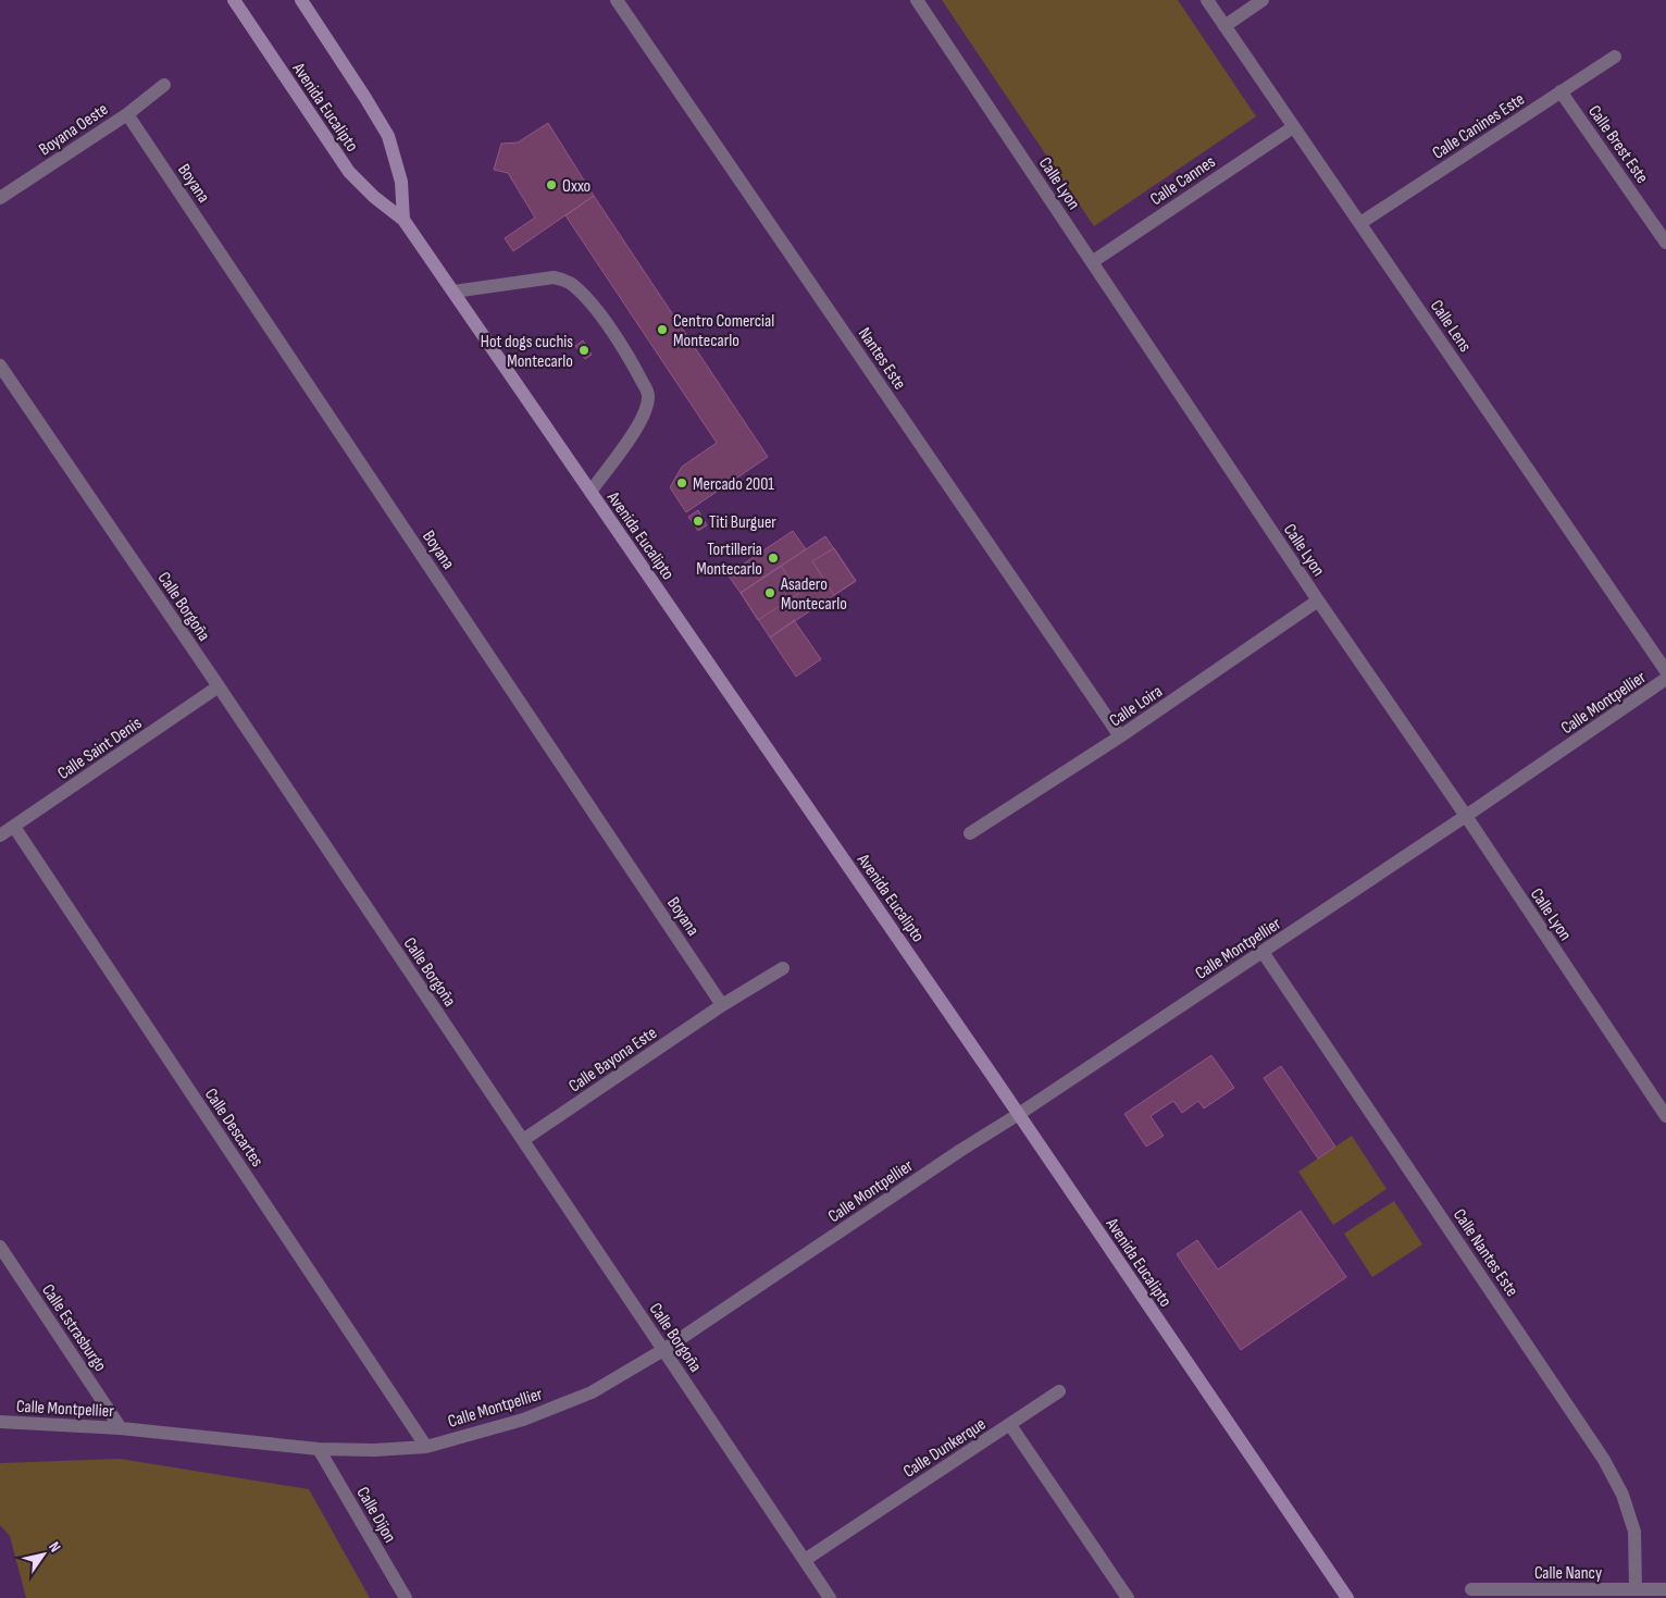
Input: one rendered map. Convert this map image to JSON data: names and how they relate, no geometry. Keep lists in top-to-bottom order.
{
  "streets": {
    "street": [
      "Avenida Eucalipto",
      "Calle Canines Este",
      "Boyana Oeste",
      "Calle Brest Este",
      "Calle Cannes",
      "Boyana",
      "Calle Lyon",
      "Calle Lens",
      "Nantes Este",
      "Calle Borgoña",
      "Calle Montpellier",
      "Calle Loira",
      "Calle Saint Denis",
      "Calle Bayona Este",
      "Calle Descartes",
      "Calle Nantes Este",
      "Calle Estrasburgo",
      "Calle Dunkerque",
      "Calle Dijon",
      "Calle Nancy"
    ]
  },
  "crossings": [
    ["Avenida Eucalipto", "Calle Montpellier"],
    ["Calle Canines Este", "Calle Brest Este"],
    ["Calle Canines Este", "Calle Lens"],
    ["Boyana Oeste", "Boyana"],
    ["Calle Cannes", "Calle Lyon"],
    ["Calle Cannes", "Calle Lens"],
    ["Boyana", "Calle Bayona Este"],
    ["Calle Lyon", "Calle Montpellier"],
    ["Calle Lyon", "Calle Loira"],
    ["Nantes Este", "Calle Loira"],
    ["Calle Borgoña", "Calle Montpellier"],
    ["Calle Borgoña", "Calle Saint Denis"],
    ["Calle Borgoña", "Calle Bayona Este"],
    ["Calle Borgoña", "Calle Dunkerque"],
    ["Calle Montpellier", "Calle Descartes"],
    ["Calle Montpellier", "Calle Nantes Este"],
    ["Calle Montpellier", "Calle Estrasburgo"],
    ["Calle Montpellier", "Calle Dijon"],
    ["Calle Saint Denis", "Calle Descartes"],
    ["Calle Nantes Este", "Calle Nancy"]
  ],
  "places": [
    "Oxxo",
    "Centro Comercial Montecarlo",
    "Hot dogs cuchis Montecarlo",
    "Mercado 2001",
    "Titi Burguer",
    "Tortilleria Montecarlo",
    "Asadero Montecarlo"
  ],
  "north": "top right"
}
